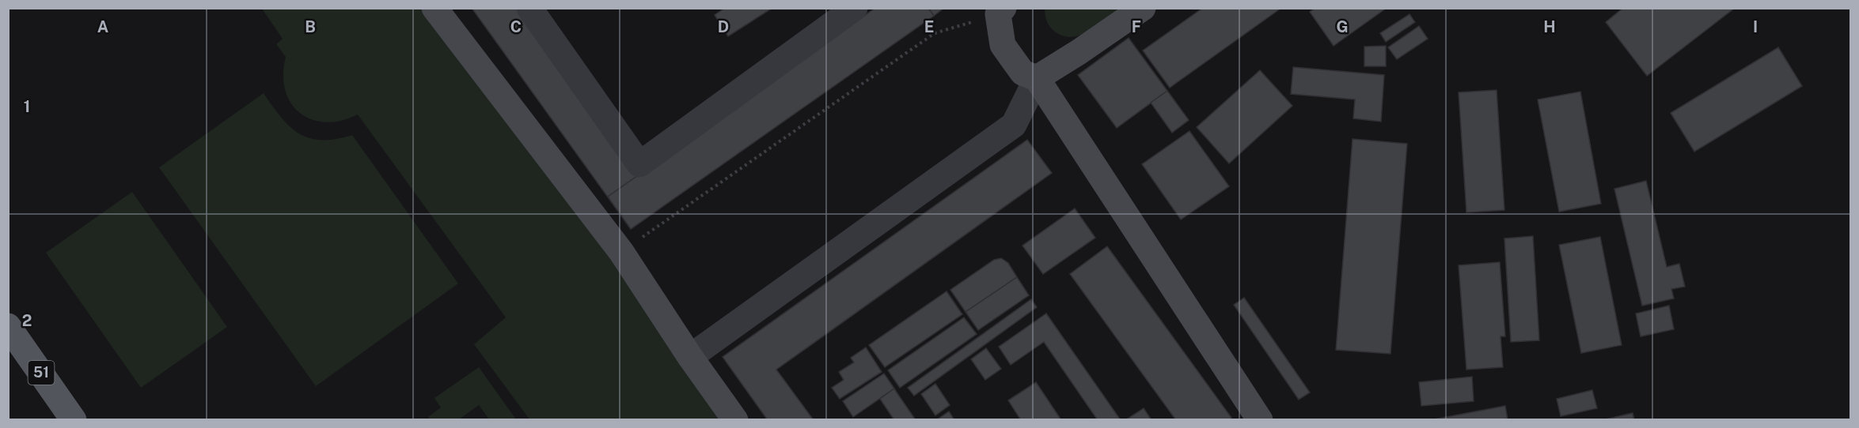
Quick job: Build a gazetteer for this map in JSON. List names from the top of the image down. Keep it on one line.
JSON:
{"streets":{"main road":["51"]},"grid":{"columns":["A","B","C","D","E","F","G","H","I"],"rows":["1","2"]}}
